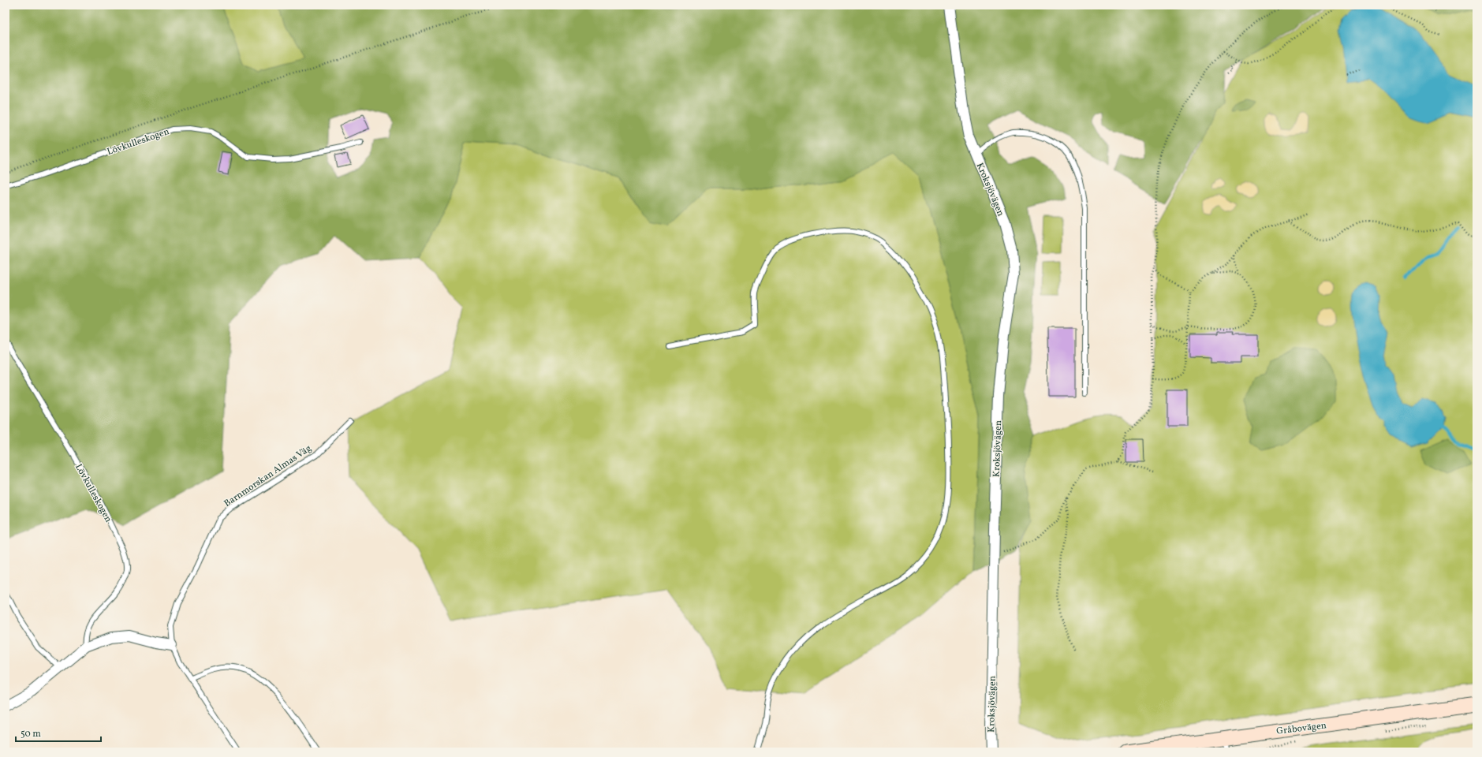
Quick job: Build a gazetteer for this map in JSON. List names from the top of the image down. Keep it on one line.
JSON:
{"streets":{"main road":["Gråbovägen"],"street":["Kroksjövägen"],"lane":["Lövkulleskogen","Barnmorskan Almas Väg"]},"scale_bar":"50 m"}
